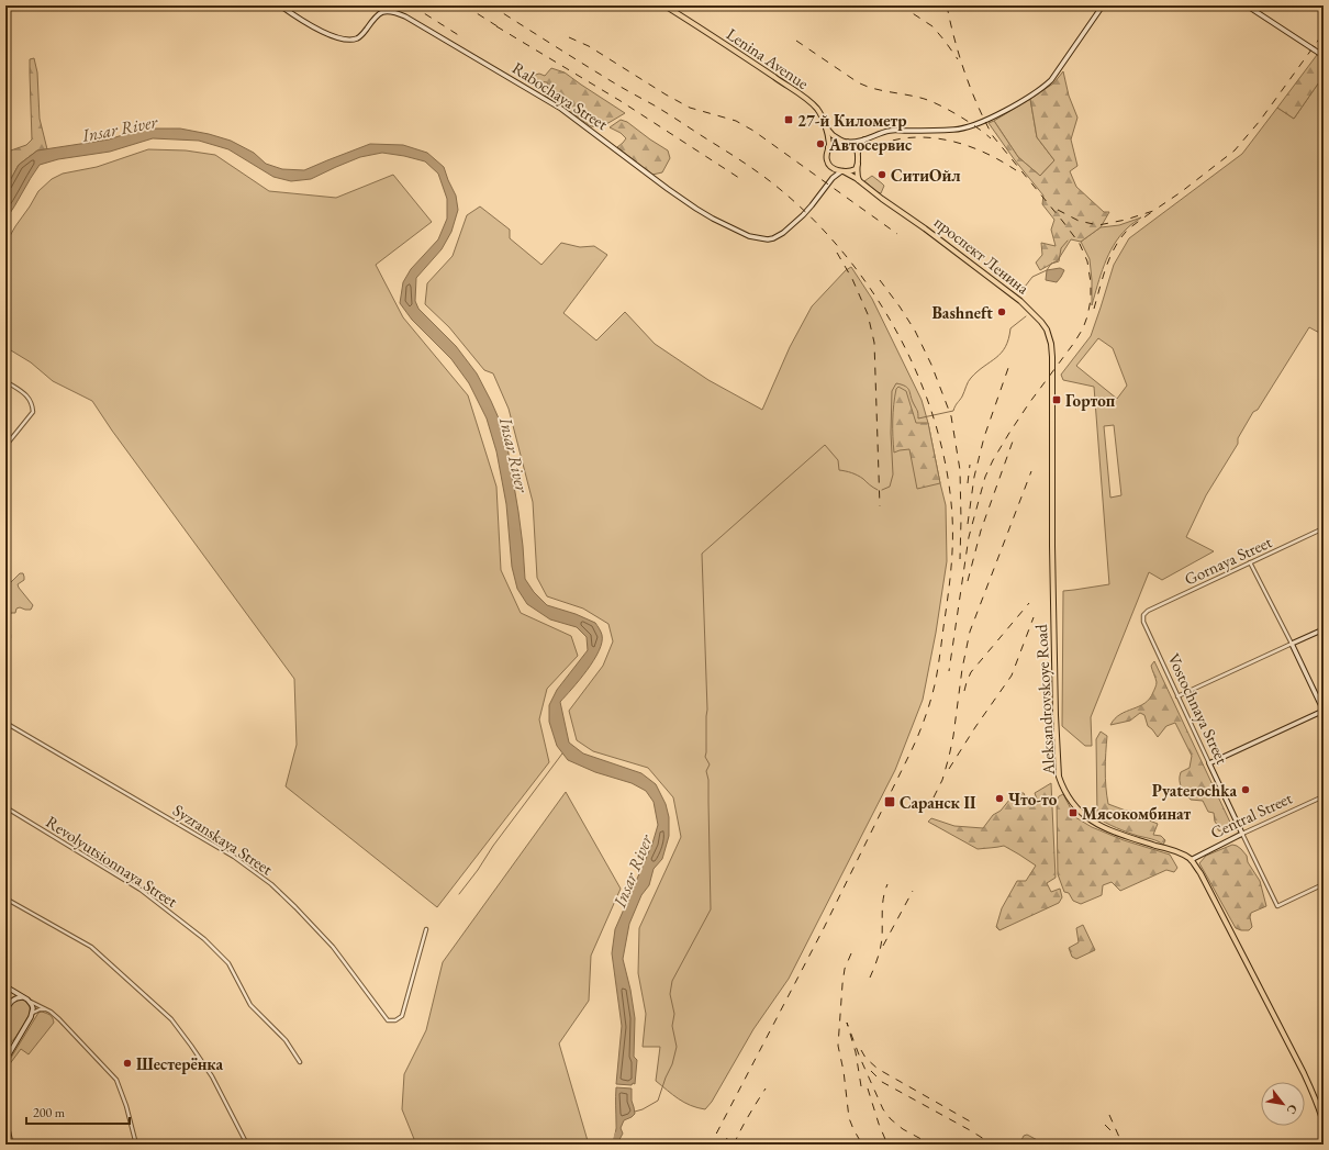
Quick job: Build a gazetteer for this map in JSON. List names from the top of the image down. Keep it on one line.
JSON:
{"streets":{"main road":["Lenina Avenue","проспект Ленина","Aleksandrovskoye Road"],"street":["Rabochaya Street","Gornaya Street","Vostochnaya Street","Central Street","Syzranskaya Street","Revolyutsionnaya Street"]},"crossings":[["Rabochaya Street","проспект Ленина"],["проспект Ленина","Aleksandrovskoye Road"],["Gornaya Street","Vostochnaya Street"],["Aleksandrovskoye Road","Central Street"],["Vostochnaya Street","Central Street"]],"water":["Insar River"],"places":{"transit":["27-й Километр","Гортоп","Саранск II","Мясокомбинат"],"other":["Автосервис","СитиОйл","Bashneft","Pyaterochka","Что-то","Шестерёнка"]},"scale_bar":"200 m","north":"bottom right"}
